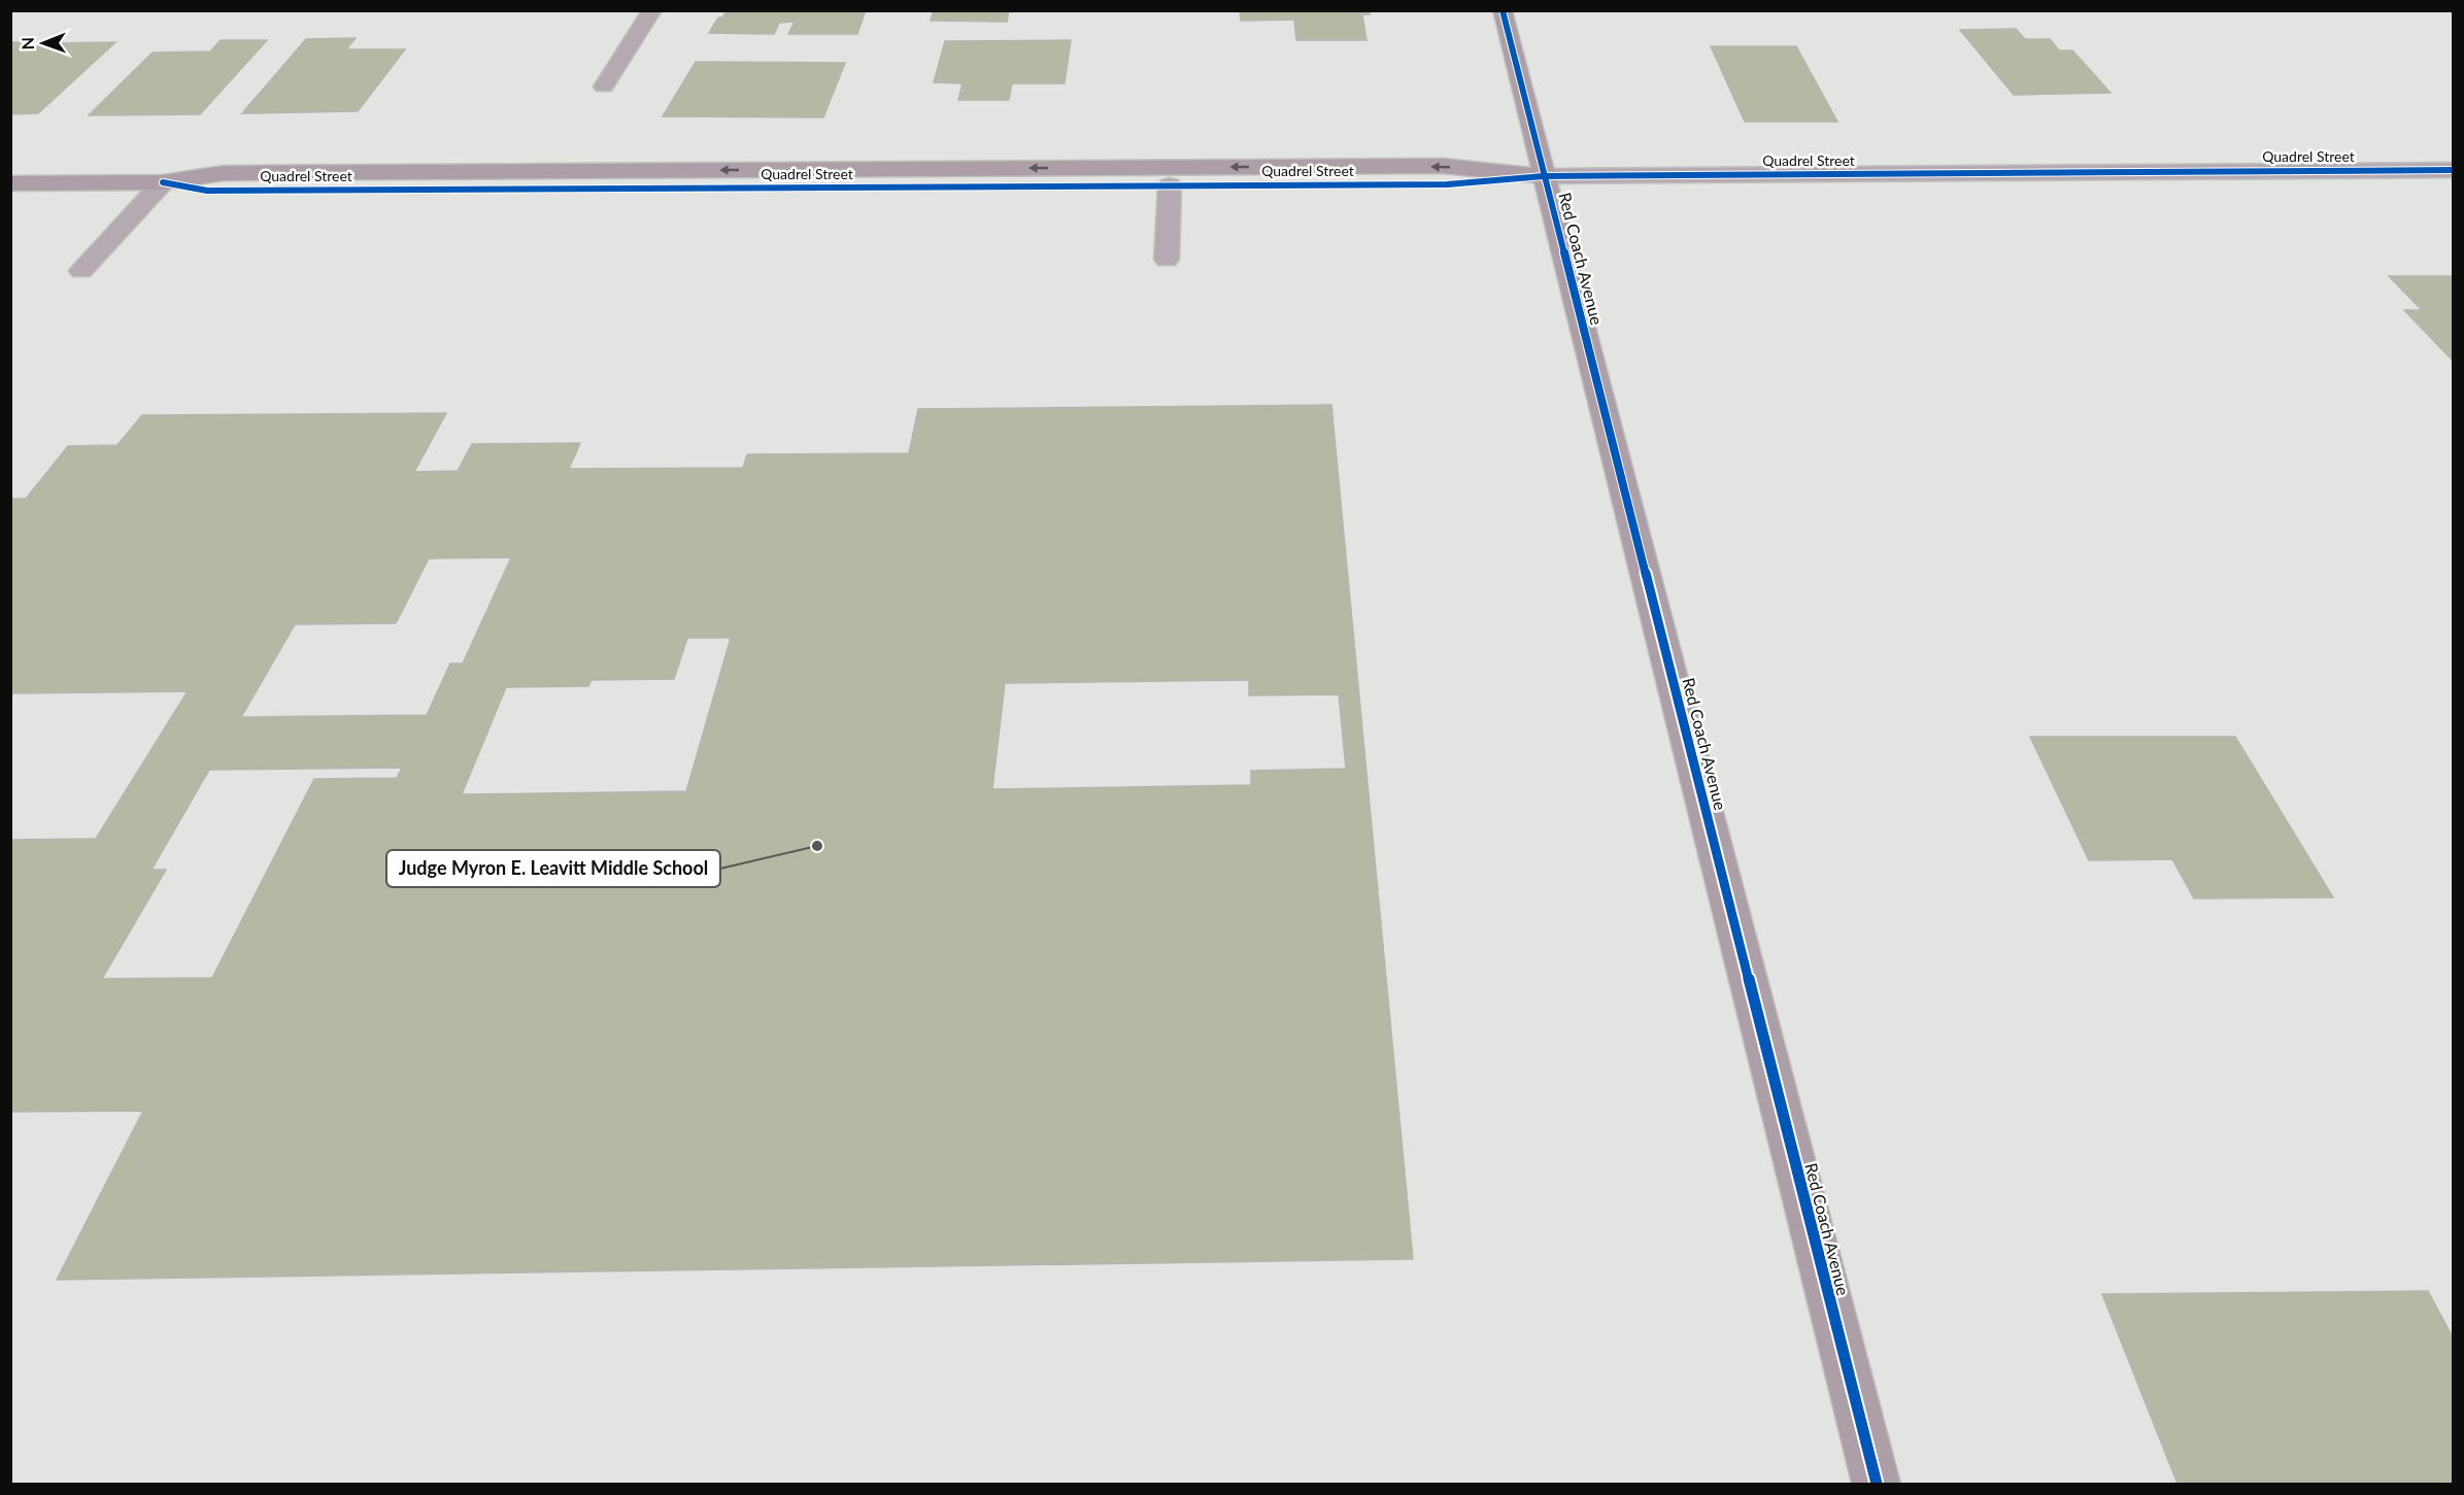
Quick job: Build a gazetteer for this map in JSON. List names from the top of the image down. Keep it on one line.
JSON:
{"streets":{"street":["Quadrel Street","Red Coach Avenue"]},"crossings":[["Quadrel Street","Red Coach Avenue"]],"places":["Judge Myron E. Leavitt Middle School"],"north":"left"}
